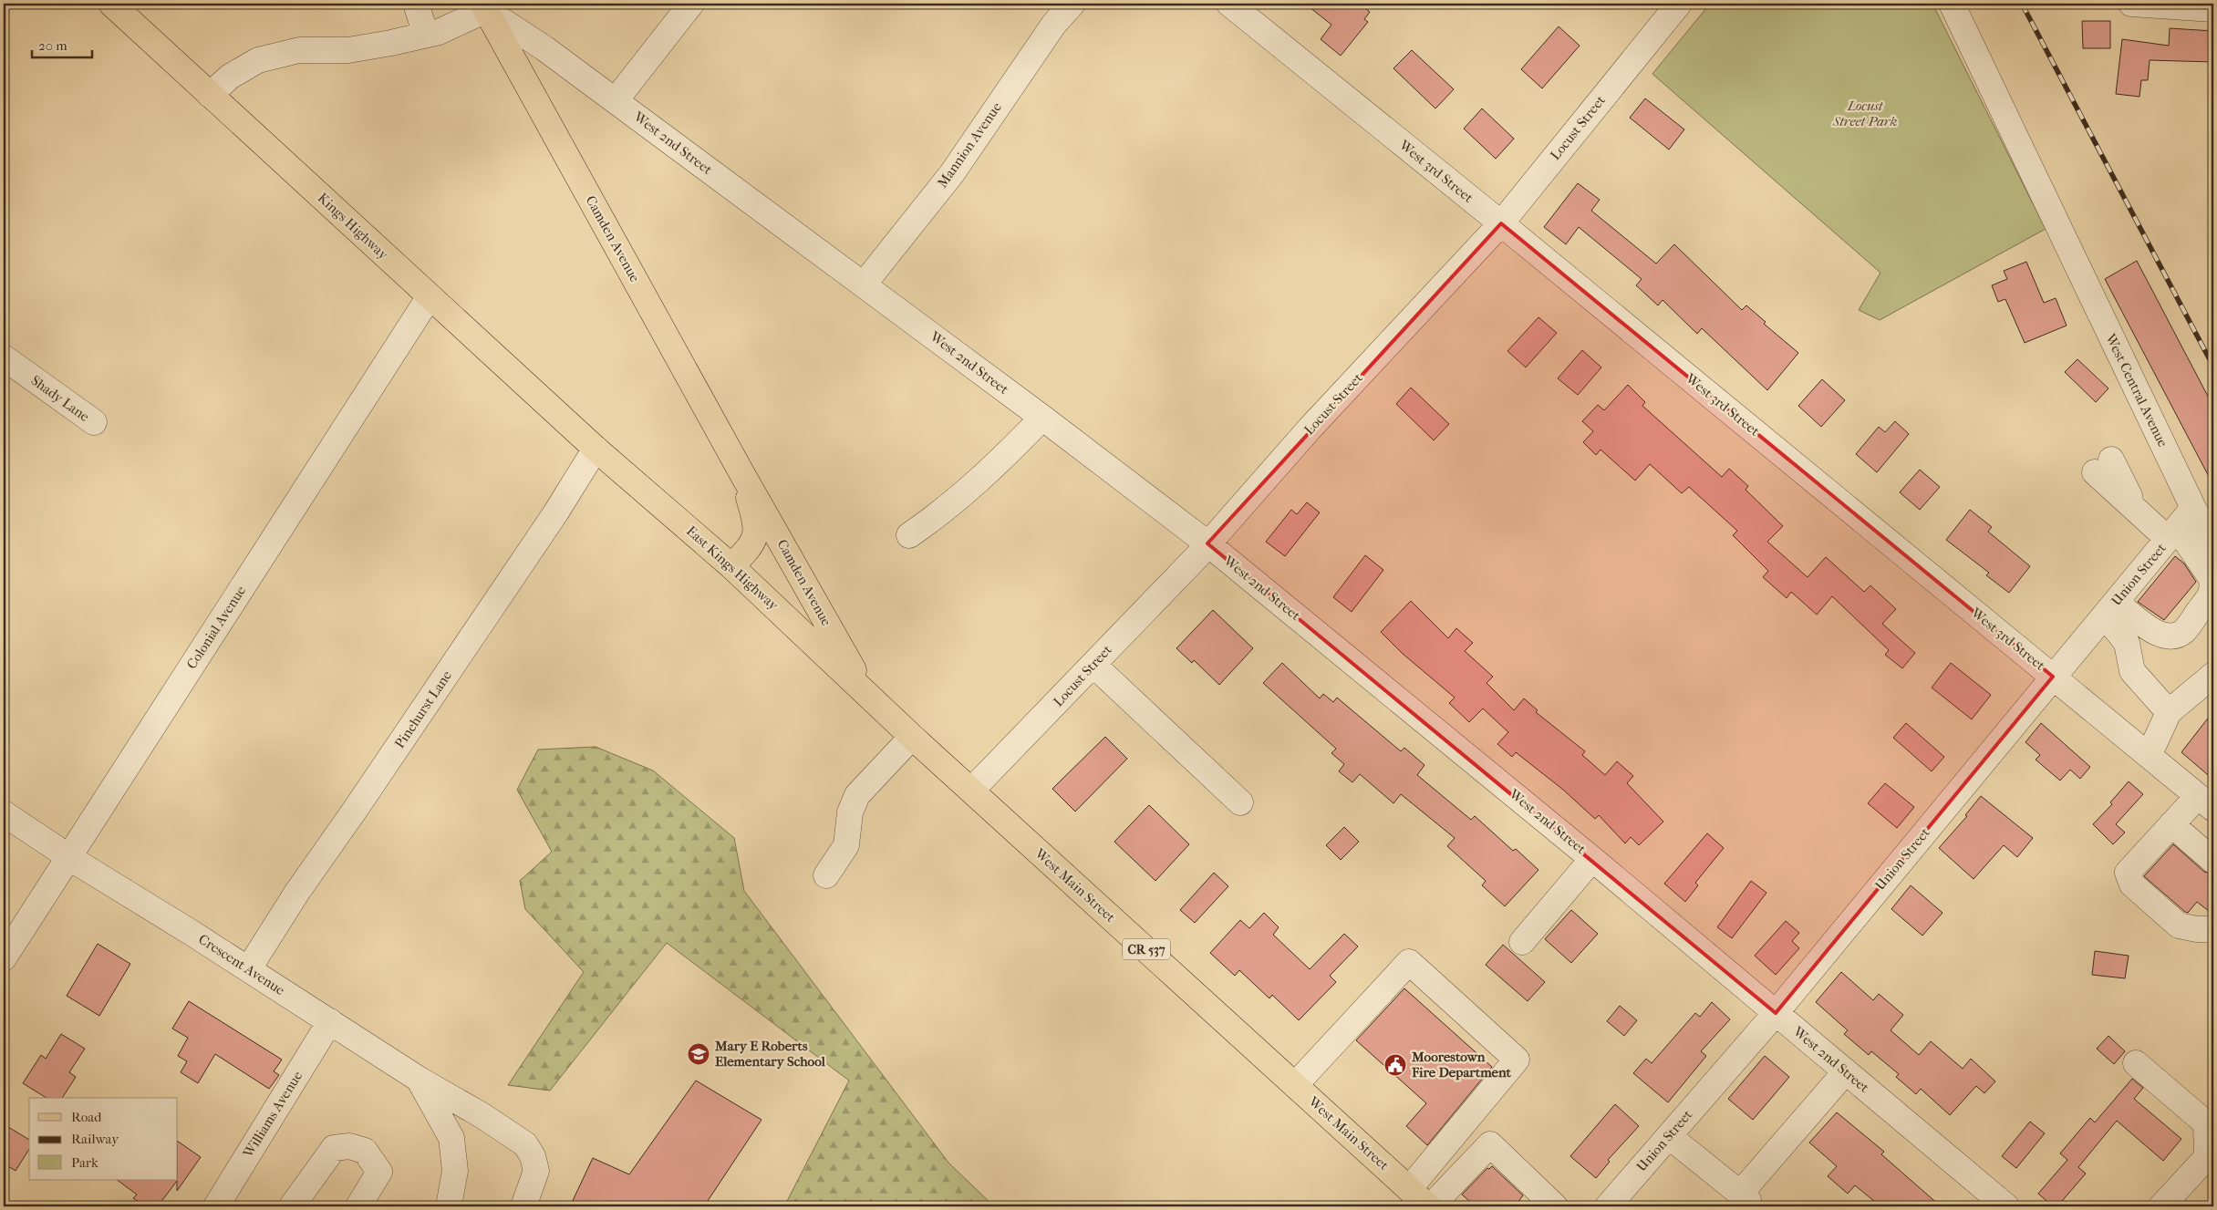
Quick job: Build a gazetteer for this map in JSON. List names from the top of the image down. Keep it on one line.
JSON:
{"streets":{"main road":["Kings Highway","Camden Avenue","East Kings Highway","West Main Street","CR 537"],"street":["Locust Street","West 2nd Street","Mannion Avenue","West 3rd Street","West Central Avenue","Shady Lane","Union Street","Colonial Avenue","Pinehurst Lane","Crescent Avenue","Williams Avenue"]},"crossings":[["Locust Street","West 2nd Street"],["Locust Street","West 3rd Street"],["Locust Street","West Main Street"],["West 2nd Street","Mannion Avenue"],["West 2nd Street","Camden Avenue"],["West 2nd Street","Union Street"],["West 3rd Street","Union Street"],["Kings Highway","East Kings Highway"],["Kings Highway","Colonial Avenue"],["Kings Highway","Pinehurst Lane"],["Camden Avenue","East Kings Highway"],["Camden Avenue","West Main Street"],["West Central Avenue","Union Street"],["East Kings Highway","Pinehurst Lane"],["East Kings Highway","West Main Street"],["Colonial Avenue","Crescent Avenue"],["Pinehurst Lane","Crescent Avenue"],["Crescent Avenue","Williams Avenue"]],"parks":["Locust Street Park"],"places":{"school or university":["Mary E Roberts Elementary School"],"public building":["Moorestown Fire Department"]},"legend":["Road","Railway","Park"],"scale_bar":"20 m"}
